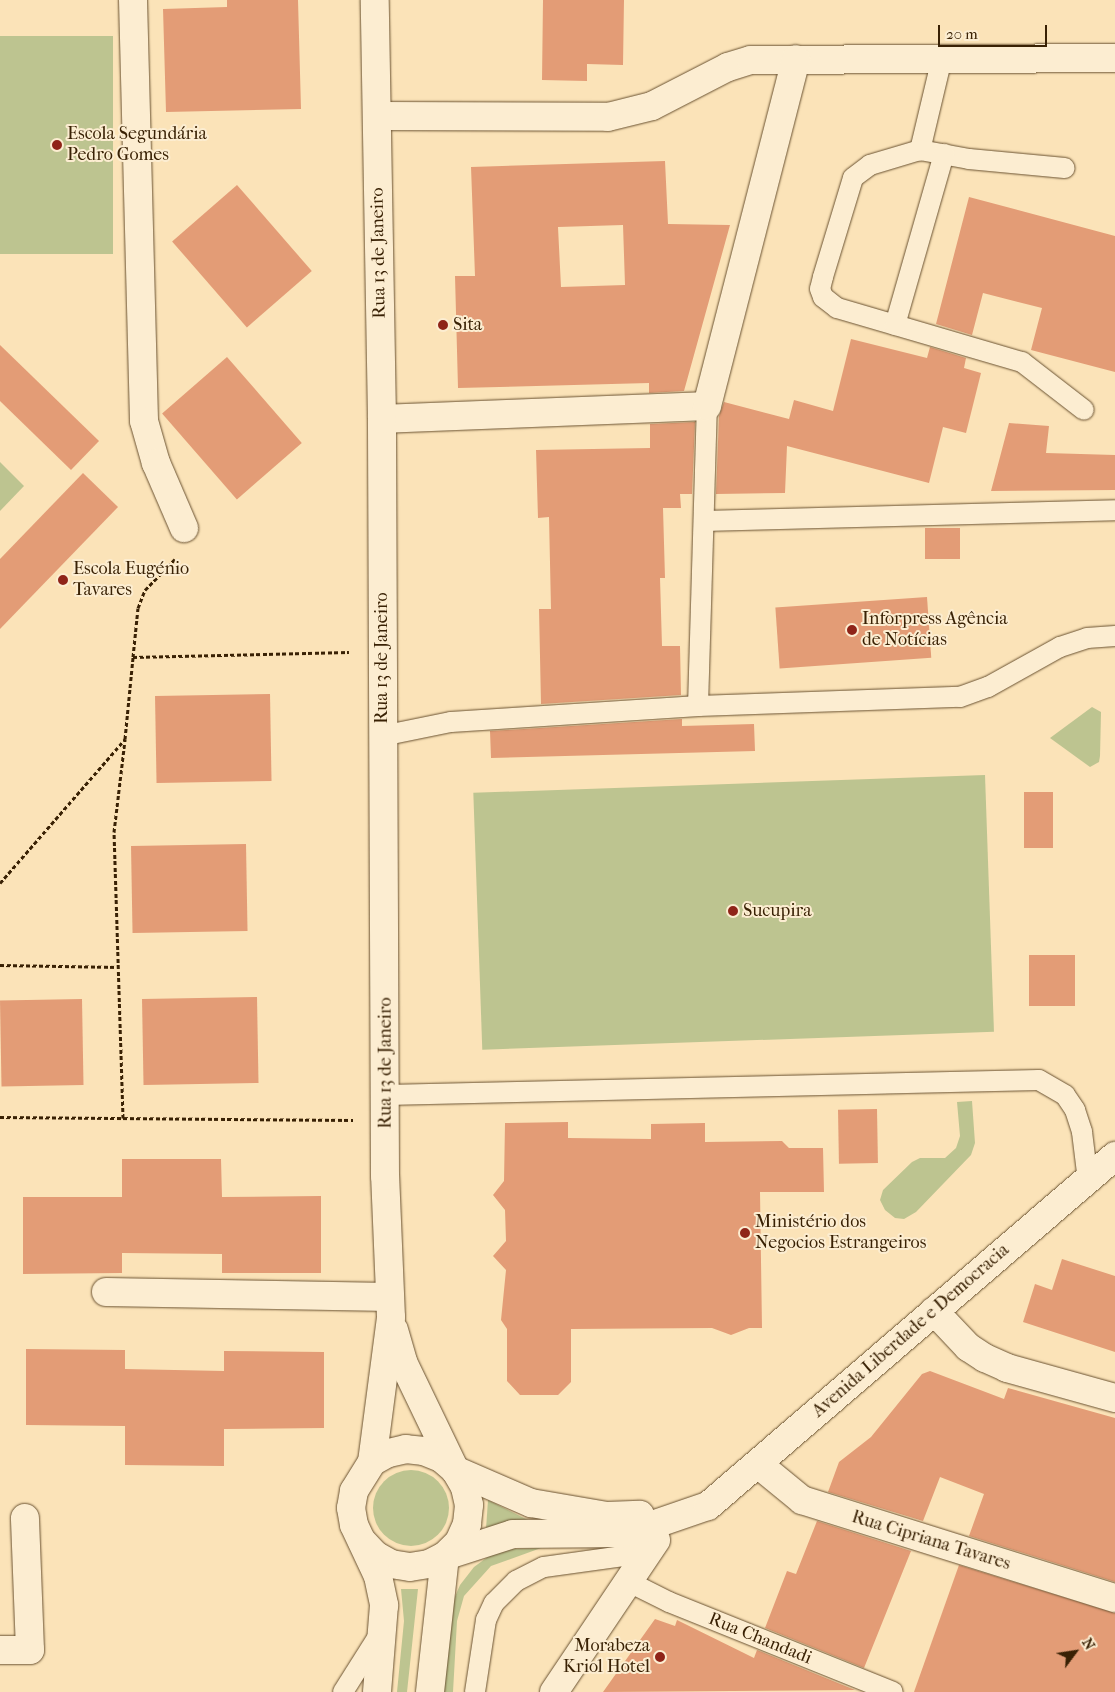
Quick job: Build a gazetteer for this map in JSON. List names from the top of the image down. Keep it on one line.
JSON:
{"streets":{"street":["Rua 13 de Janeiro","Avenida Liberdade e Democracia","Rua Cipriana Tavares"],"lane":["Rua Chandadi"]},"crossings":[["Rua 13 de Janeiro","Avenida Liberdade e Democracia"],["Avenida Liberdade e Democracia","Rua Cipriana Tavares"]],"places":["Escola Segundária Pedro Gomes","Sita","Escola Eugénio Tavares","Inforpress Agência de Notícias","Sucupira","Ministério dos Negocios Estrangeiros","Morabeza Kriol Hotel"],"scale_bar":"20 m","north":"top right"}
